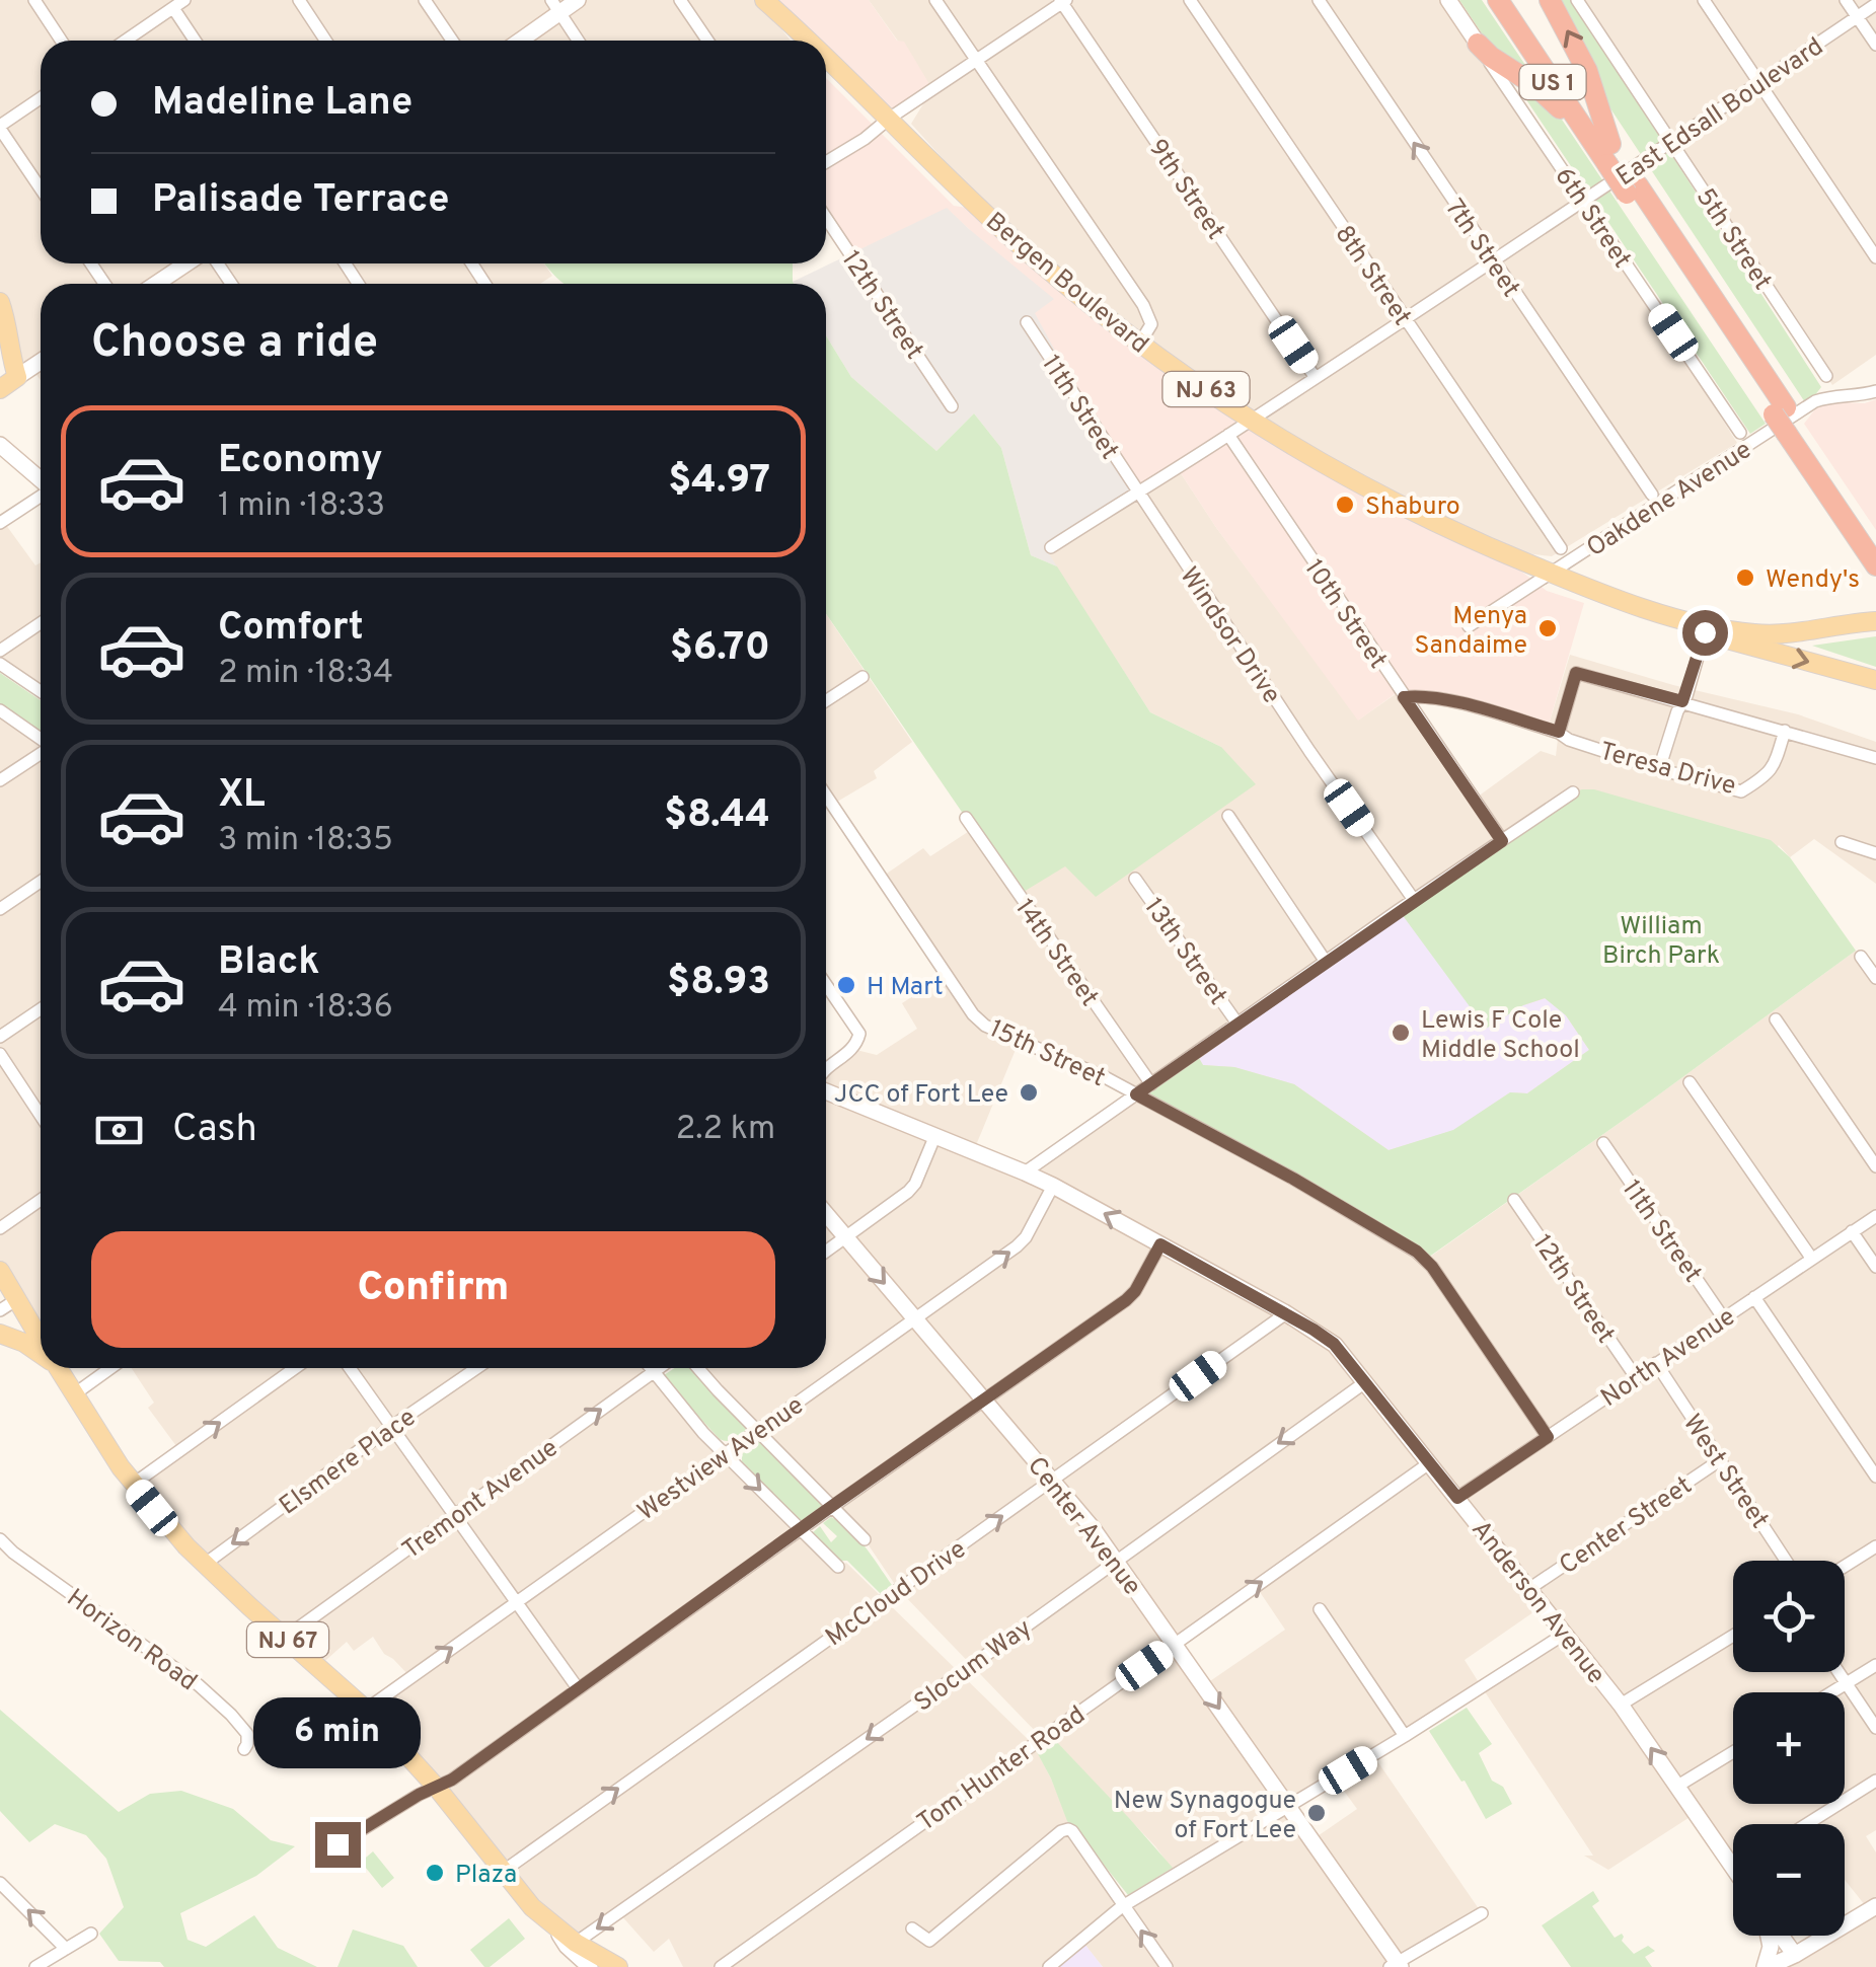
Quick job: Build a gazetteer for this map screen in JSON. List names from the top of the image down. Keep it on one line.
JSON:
{"streets":{"highway":["US 1"],"main road":["6th Street","Bergen Boulevard","NJ 63","Center Avenue","Anderson Avenue","NJ 67"],"street":["East Edsall Boulevard","9th Street","5th Street","7th Street","8th Street","12th Street","11th Street","Oakdene Avenue","10th Street","Windsor Drive","Teresa Drive","13th Street","14th Street","15th Street","North Avenue","Westview Avenue","Elsmere Place","West Street","Tremont Avenue","Center Street","McCloud Drive","Horizon Road","Slocum Way","Tom Hunter Road"]},"crossings":[["East Edsall Boulevard","9th Street"],["East Edsall Boulevard","6th Street"],["East Edsall Boulevard","5th Street"],["East Edsall Boulevard","7th Street"],["East Edsall Boulevard","8th Street"],["East Edsall Boulevard","Bergen Boulevard"],["East Edsall Boulevard","11th Street"],["East Edsall Boulevard","10th Street"],["East Edsall Boulevard","Windsor Drive"],["Bergen Boulevard","Oakdene Avenue"],["12th Street","North Avenue"],["11th Street","Windsor Drive"],["11th Street","North Avenue"],["10th Street","Teresa Drive"],["15th Street","North Avenue"],["North Avenue","West Street"],["North Avenue","Anderson Avenue"],["Westview Avenue","Center Avenue"],["Westview Avenue","Anderson Avenue"],["Westview Avenue","NJ 67"],["Elsmere Place","NJ 67"],["West Street","Center Street"],["Tremont Avenue","NJ 67"],["Center Street","Anderson Avenue"],["Center Avenue","McCloud Drive"],["Center Avenue","Slocum Way"],["Center Avenue","Tom Hunter Road"],["McCloud Drive","Anderson Avenue"],["McCloud Drive","NJ 67"],["Anderson Avenue","Slocum Way"],["Anderson Avenue","Tom Hunter Road"],["NJ 67","Slocum Way"]],"one_way":["7th Street","Westview Avenue","Elsmere Place","Tremont Avenue","McCloud Drive","Slocum Way","Tom Hunter Road"],"parks":["William Birch Park"],"places":["Shaburo","Wendy's","Menya Sandaime","H Mart","Lewis F Cole Middle School","JCC of Fort Lee","New Synagogue of Fort Lee","Plaza"],"page":{"banner":["Madeline Lane","Palisade Terrace"],"heading":"Choose a ride","list":[{"name":"Economy","note":"1 min · 18:33","value":"$4.97"},{"name":"Comfort","note":"2 min · 18:34","value":"$6.70"},{"name":"XL","note":"3 min · 18:35","value":"$8.44"},{"name":"Black","note":"4 min · 18:36","value":"$8.93"}],"pay":["Cash","2.2 km"],"buttons":"Confirm","map_buttons":["+","−"],"bubble":"6 min"}}
